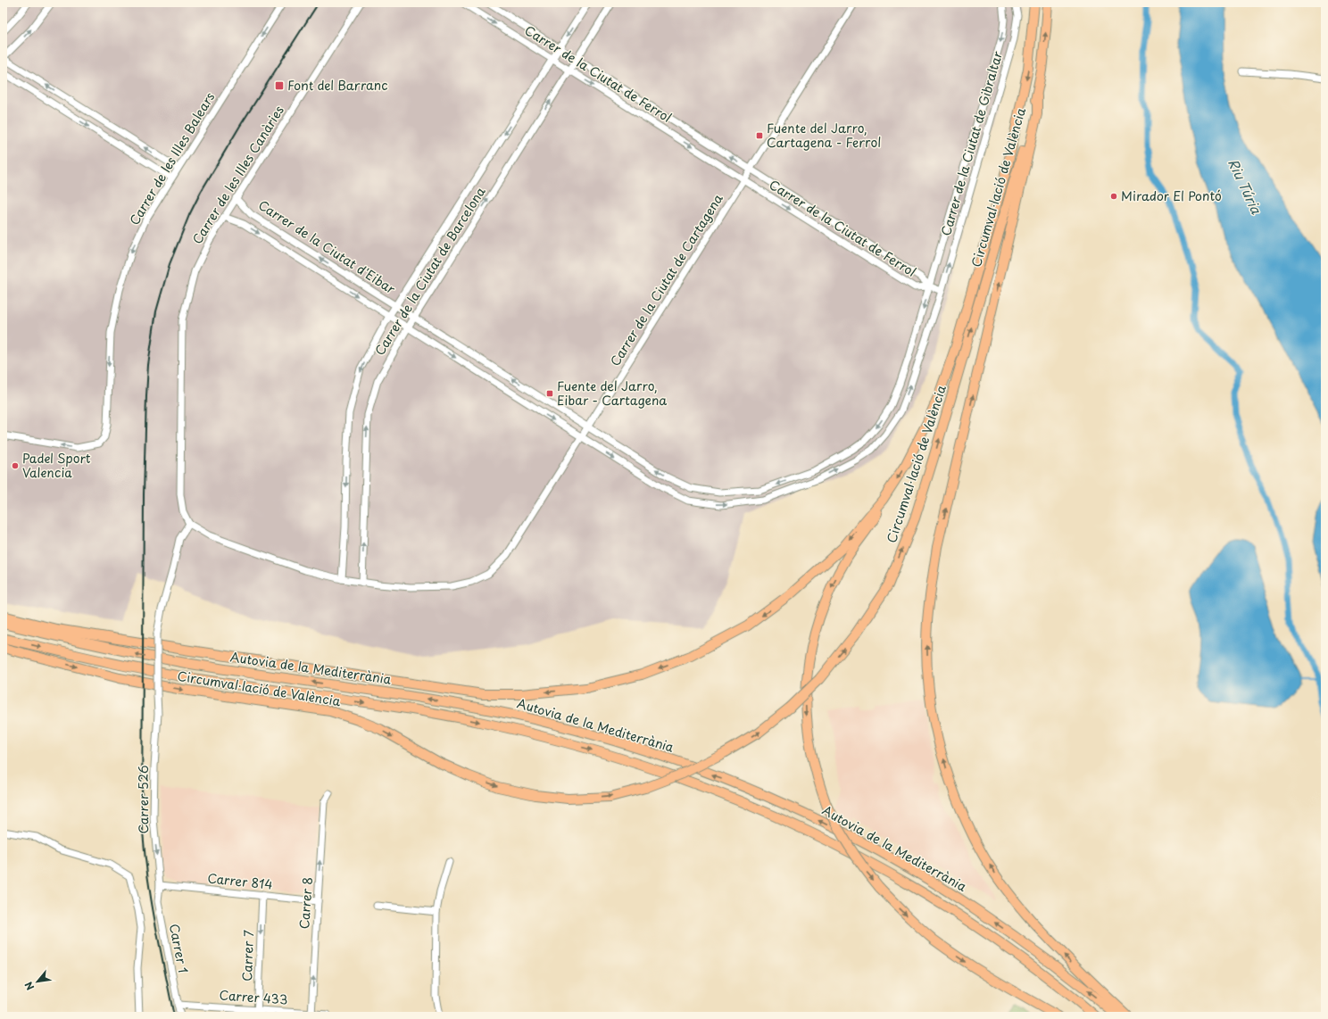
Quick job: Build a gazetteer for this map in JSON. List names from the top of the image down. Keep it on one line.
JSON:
{"streets":{"highway":["Circumval·lació de València","Autovia de la Mediterrània"],"street":["Carrer de la Ciutat de Ferrol","Carrer de la Ciutat de Gibraltar","Carrer de les Illes Balears","Carrer de les Illes Canàries","Carrer de la Ciutat d'Eibar","Carrer de la Ciutat de Barcelona","Carrer de la Ciutat de Cartagena","Carrer 526","Carrer 814","Carrer 8","Carrer 1","Carrer 7","Carrer 433"]},"crossings":[["Carrer de la Ciutat de Ferrol","Carrer de la Ciutat de Gibraltar"],["Carrer de la Ciutat de Ferrol","Carrer de la Ciutat de Barcelona"],["Carrer de la Ciutat de Ferrol","Carrer de la Ciutat de Cartagena"],["Carrer de la Ciutat de Gibraltar","Carrer de la Ciutat d'Eibar"],["Carrer de la Ciutat de Gibraltar","Carrer de la Ciutat de Cartagena"],["Carrer de les Illes Canàries","Carrer de la Ciutat d'Eibar"],["Carrer de les Illes Canàries","Carrer de la Ciutat de Cartagena"],["Carrer de les Illes Canàries","Carrer 526"],["Carrer de la Ciutat d'Eibar","Carrer de la Ciutat de Barcelona"],["Carrer de la Ciutat d'Eibar","Carrer de la Ciutat de Cartagena"],["Carrer de la Ciutat de Barcelona","Carrer de la Ciutat de Cartagena"],["Carrer de la Ciutat de Cartagena","Carrer 526"],["Carrer 526","Carrer 814"],["Carrer 526","Carrer 1"],["Carrer 814","Carrer 8"],["Carrer 814","Carrer 1"],["Carrer 814","Carrer 7"],["Carrer 8","Carrer 433"],["Carrer 1","Carrer 433"],["Carrer 7","Carrer 433"]],"one_way":["Carrer de les Illes Balears","Carrer 526","Carrer 8","Carrer 7"],"water":["Riu Túria"],"places":{"transit":["Font del Barranc","Fuente del Jarro, Cartagena - Ferrol","Fuente del Jarro, Eibar - Cartagena"],"other":["Mirador El Pontó","Padel Sport Valencia"]},"north":"bottom left"}
